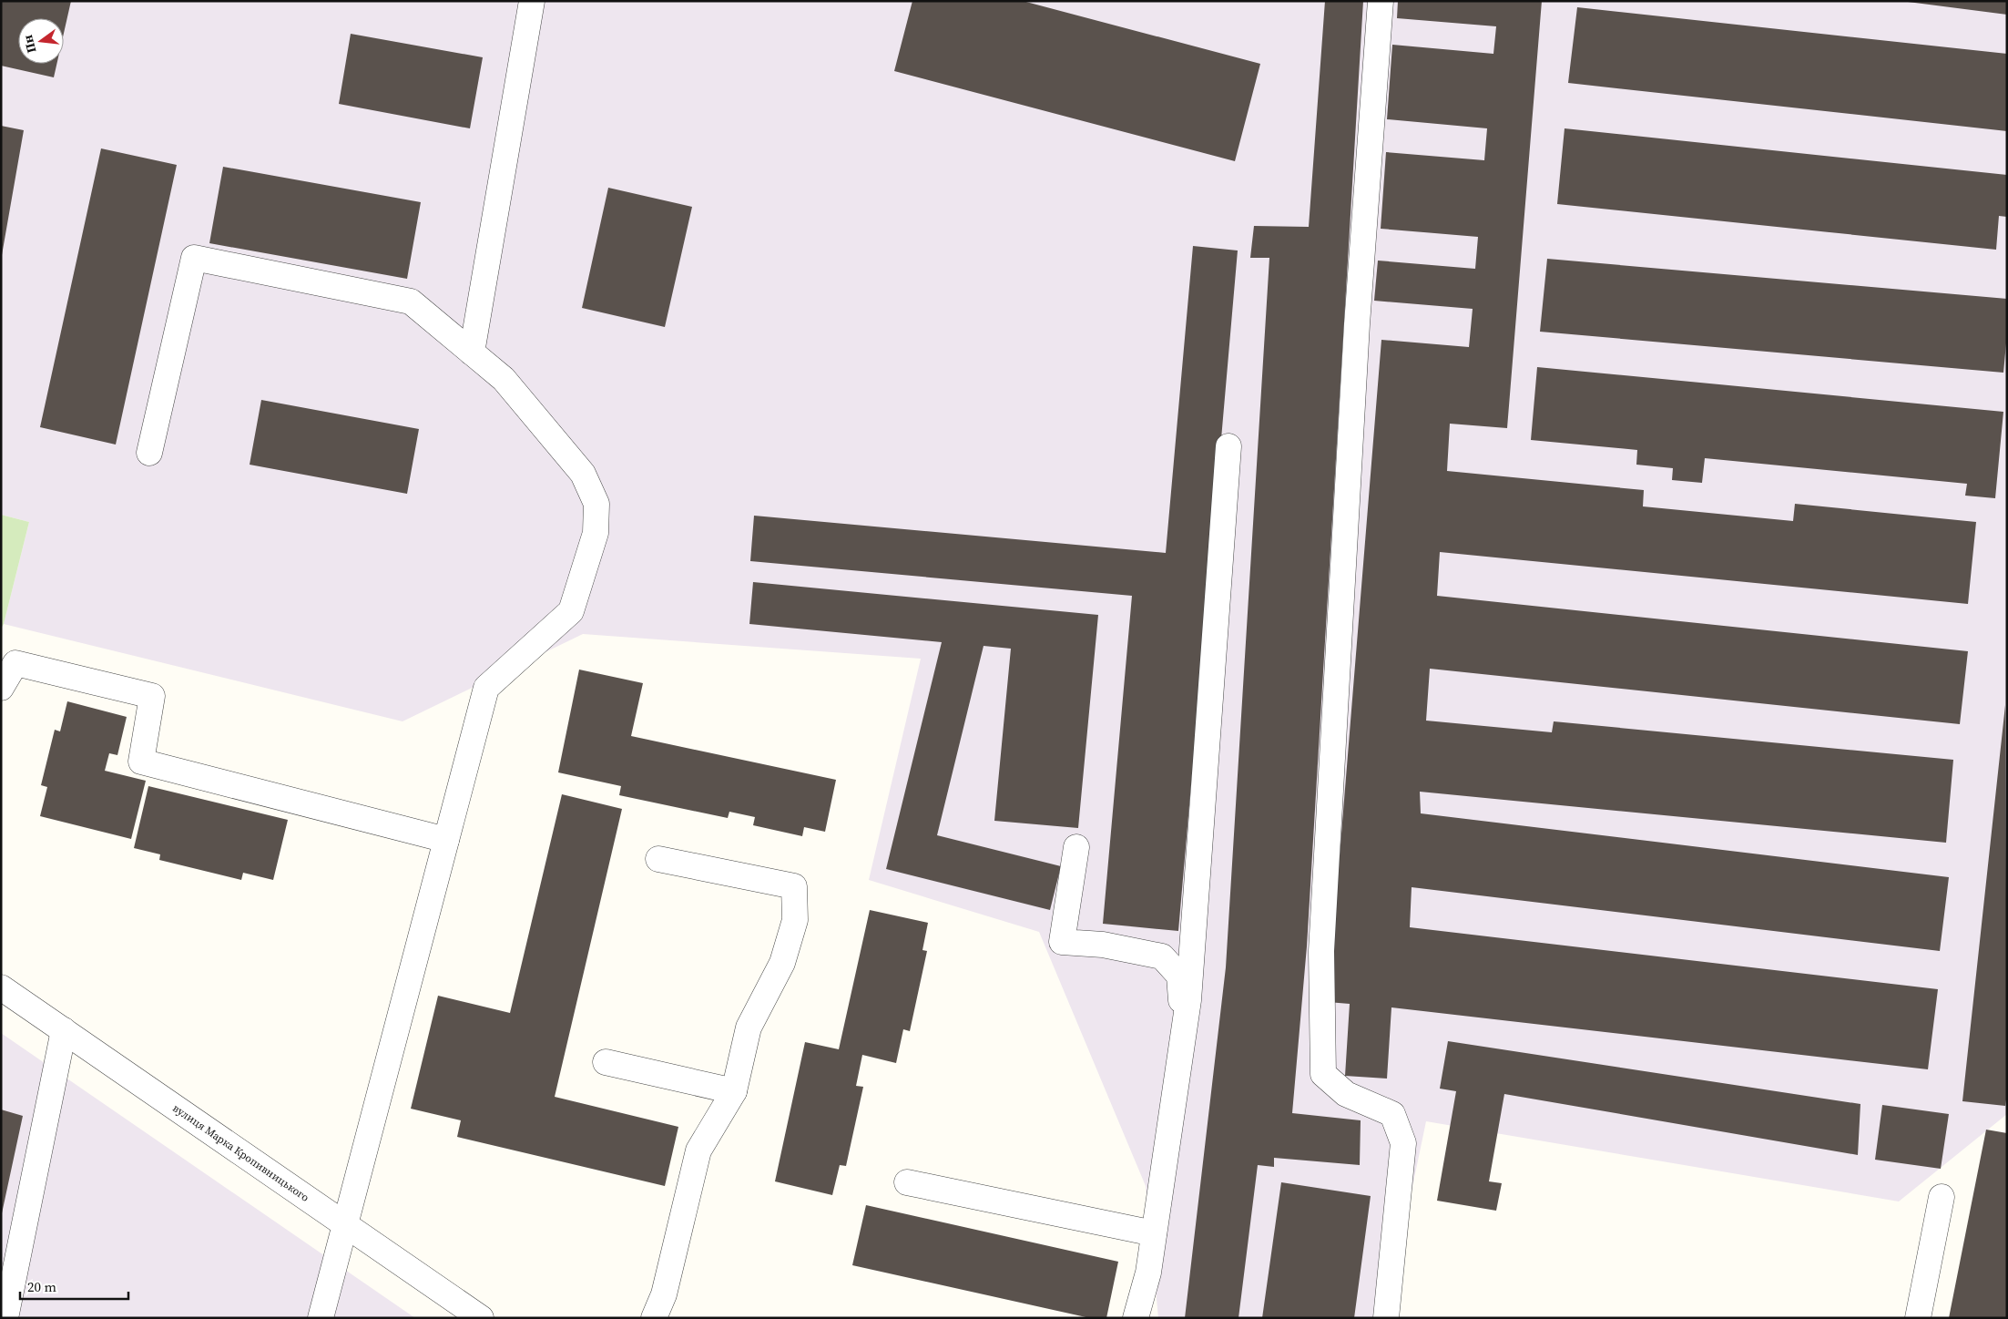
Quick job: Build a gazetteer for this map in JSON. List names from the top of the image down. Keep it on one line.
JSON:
{"streets":{"street":["вулиця Марка Кропивницького"]},"scale_bar":"20 m","north":"left"}
